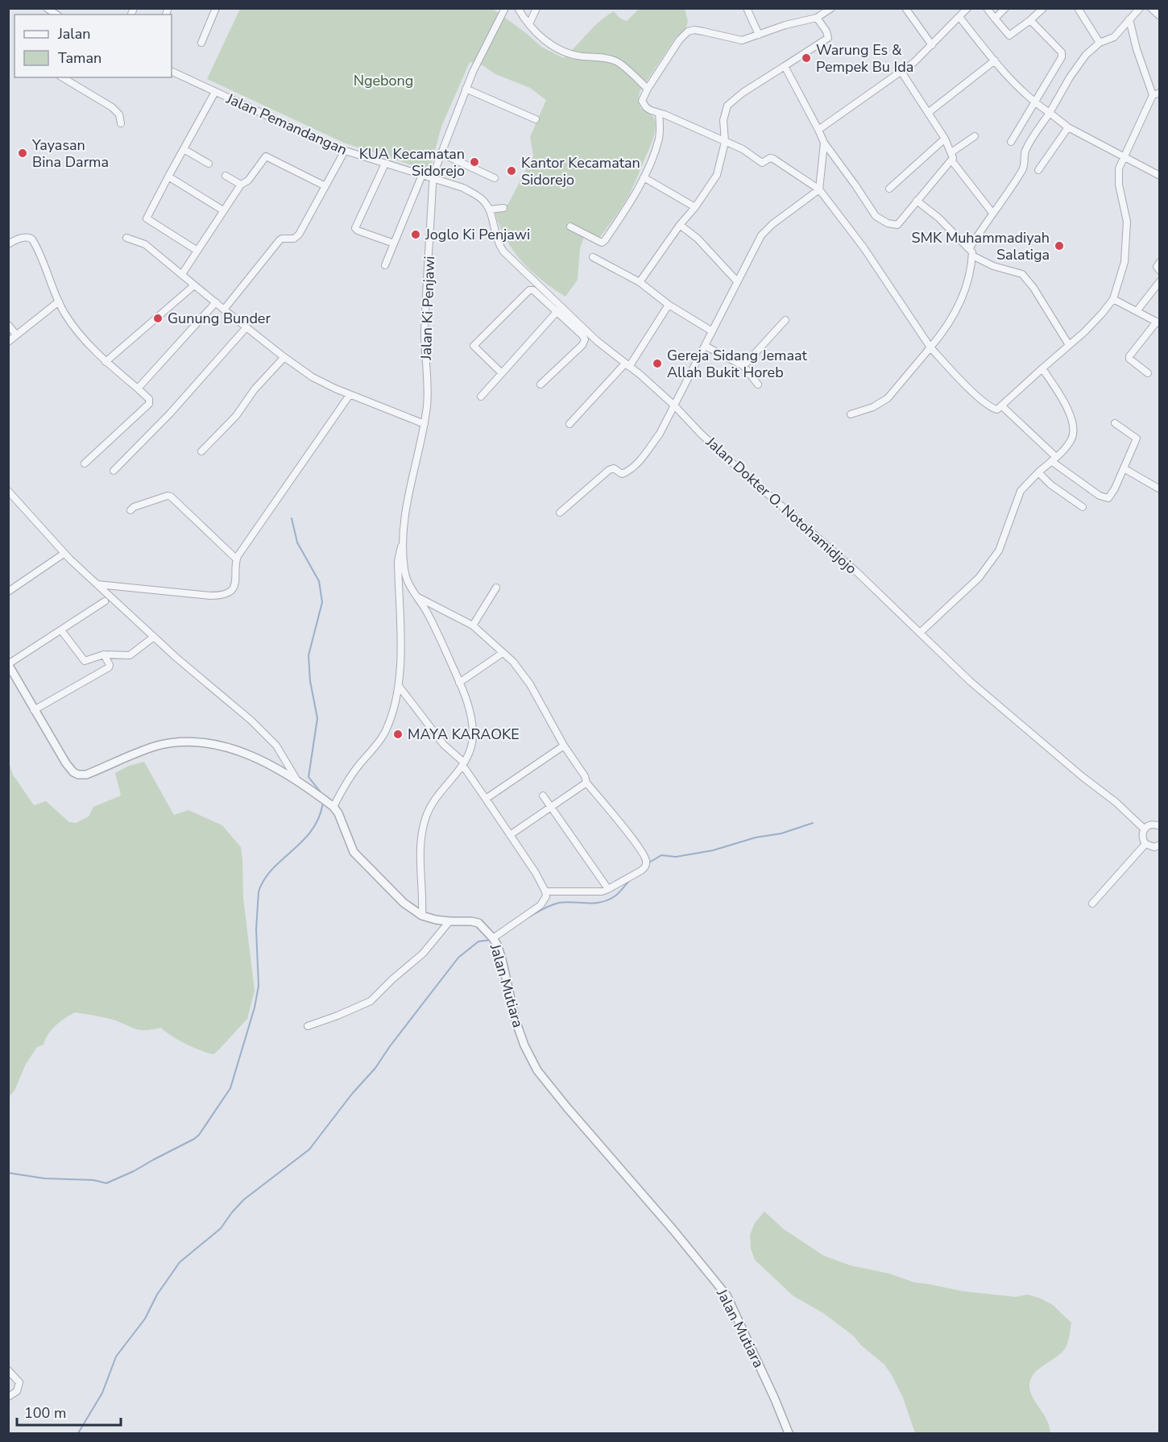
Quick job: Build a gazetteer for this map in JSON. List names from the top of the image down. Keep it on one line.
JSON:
{"streets":{"street":["Jalan Pemandangan","Jalan Ki Penjawi","Jalan Dokter O. Notohamidjojo","Jalan Mutiara"]},"crossings":[["Jalan Pemandangan","Jalan Ki Penjawi"]],"parks":["Ngebong"],"places":["Warung Es & Pempek Bu Ida","Yayasan Bina Darma","KUA Kecamatan Sidorejo","Kantor Kecamatan Sidorejo","Joglo Ki Penjawi","SMK Muhammadiyah Salatiga","Gunung Bunder","Gereja Sidang Jemaat Allah Bukit Horeb","MAYA KARAOKE"],"legend":["Jalan","Taman"],"scale_bar":"100 m"}
